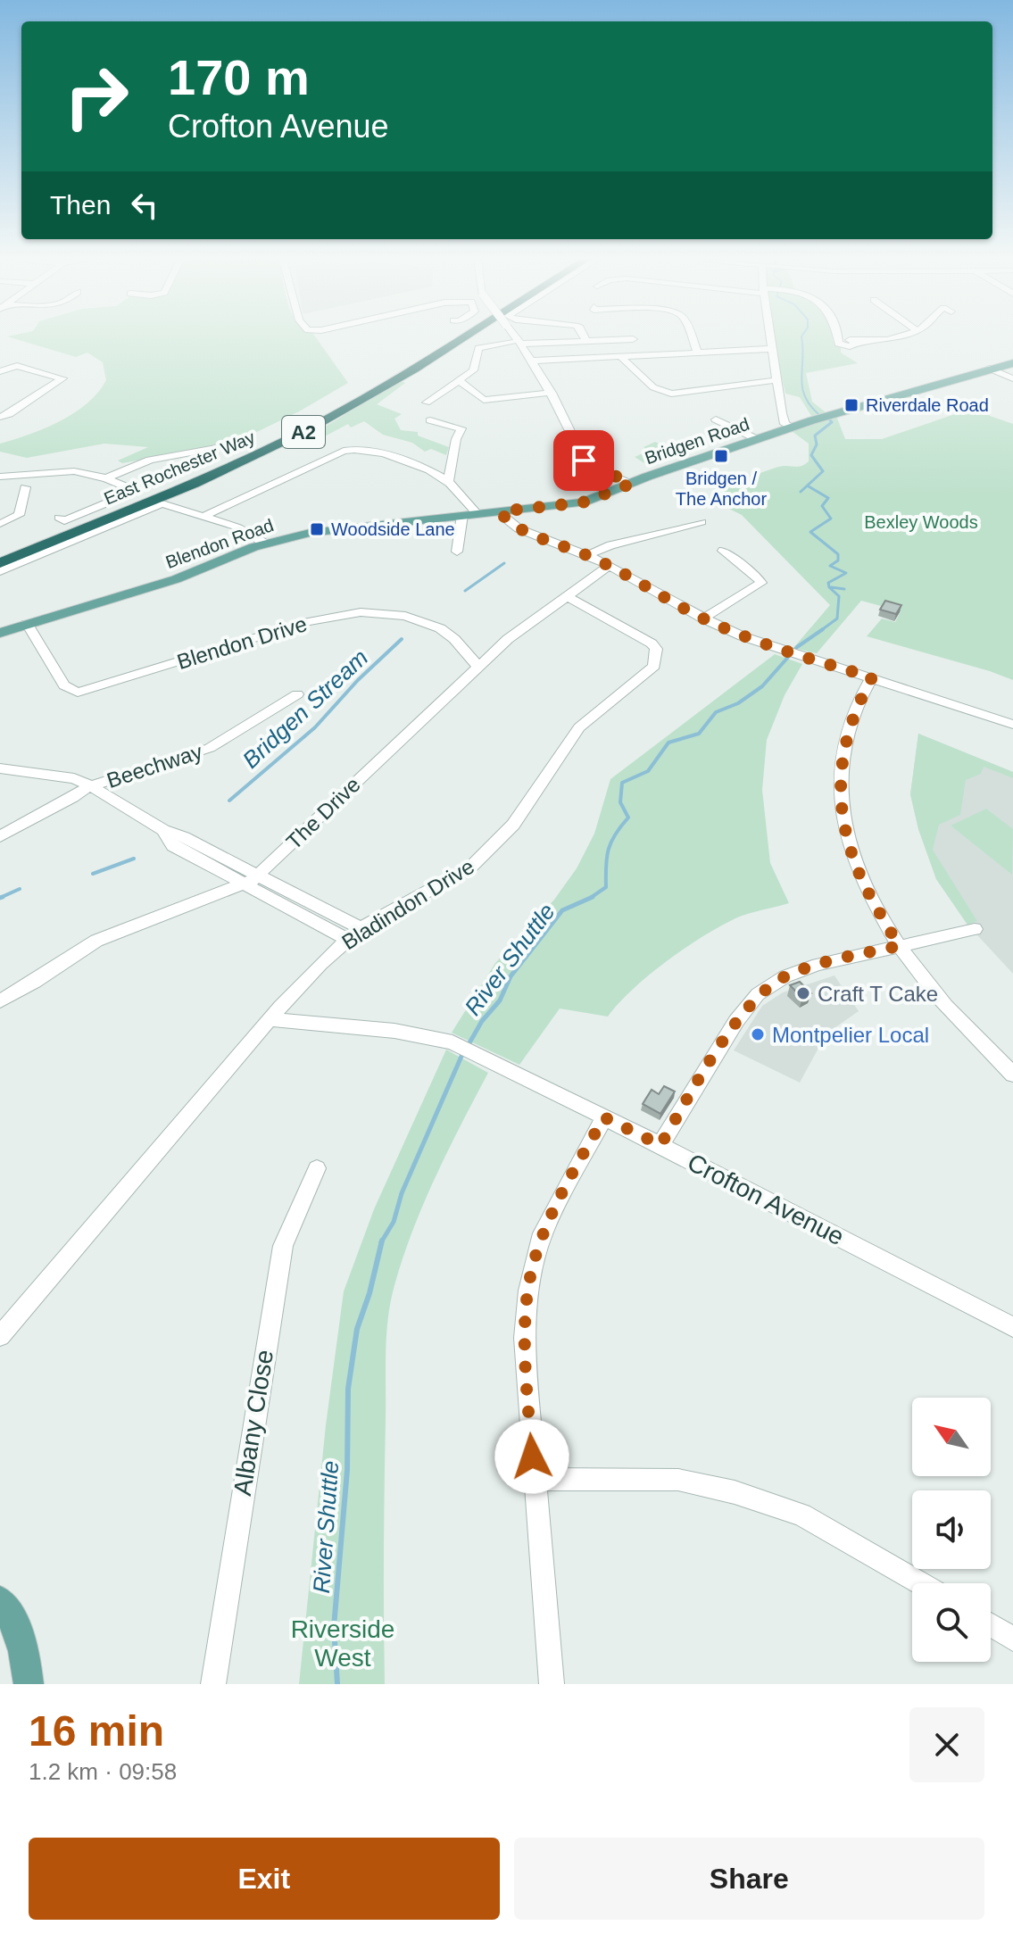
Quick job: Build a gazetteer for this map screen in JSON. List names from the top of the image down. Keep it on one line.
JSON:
{"streets":{"highway":["A2","East Rochester Way"],"main road":["Bridgen Road","Blendon Road"],"street":["Blendon Drive","Beechway","The Drive","Bladindon Drive","Crofton Avenue","Albany Close"]},"crossings":[["Bridgen Road","Blendon Road"],["Blendon Road","Blendon Drive"],["Blendon Drive","The Drive"],["The Drive","Bladindon Drive"],["Bladindon Drive","Crofton Avenue"]],"water":["Bridgen Stream","River Shuttle"],"parks":["Bexley Woods","Riverside West"],"places":{"transit":["Riverdale Road","Bridgen / The Anchor","Woodside Lane"],"other":["Craft T Cake","Montpelier Local"]},"north":"top left","page":{"turn":["170 m","Crofton Avenue"],"then":"Then","heading":["16 min","1.2 km · 09:58"],"buttons":["Exit","Share"]}}
